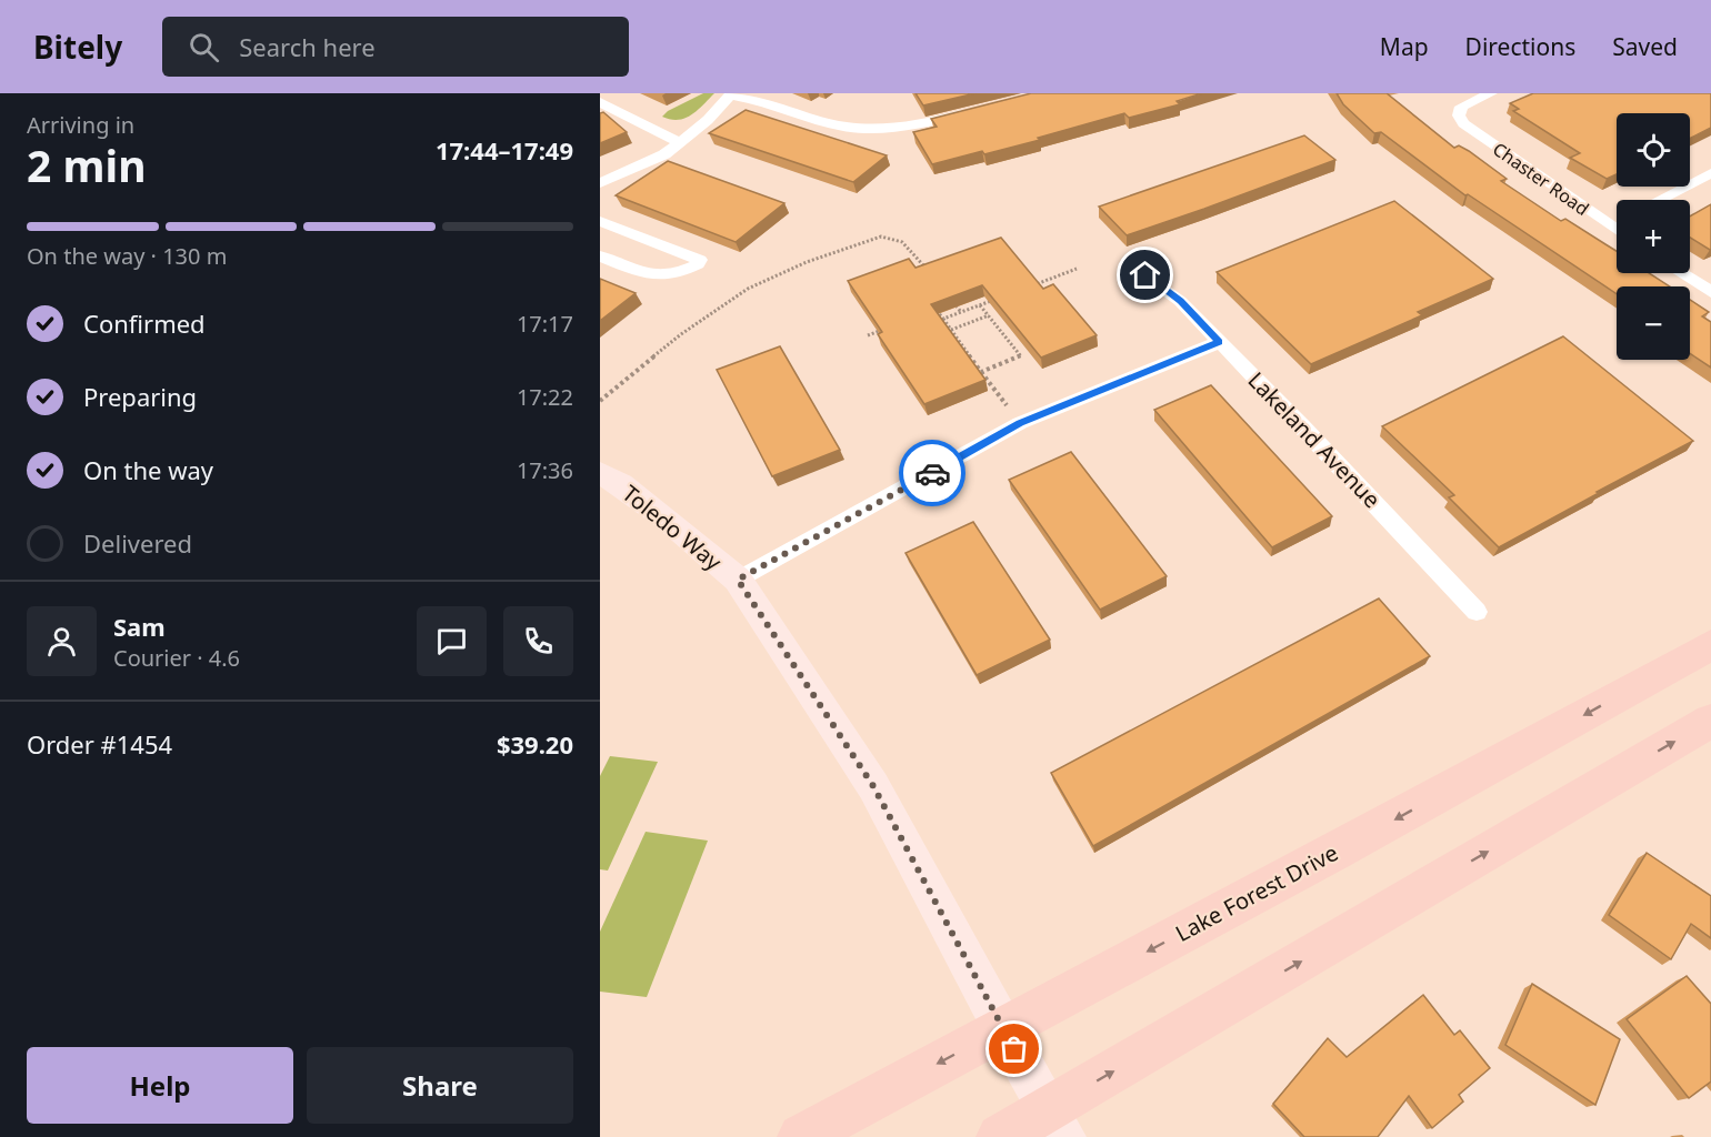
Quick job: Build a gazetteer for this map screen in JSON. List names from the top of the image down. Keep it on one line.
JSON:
{"streets":{"main road":["Toledo Way","Lake Forest Drive"],"street":["Chaster Road","Lakeland Avenue"]},"crossings":[["Toledo Way","Lake Forest Drive"]],"page":{"header":"Bitely","search":"Search here","nav":["Map","Directions","Saved"],"heading":["2 min","Arriving in","17:44–17:49"],"panel":["Sam","Courier · 4.6","Order #1454","$39.20"],"map_buttons":["+","−"],"bar":"On the way · 130 m","list":[["Confirmed","17:17"],["Preparing","17:22"],["On the way","17:36"],"Delivered"],"buttons":["Help","Share"]}}
